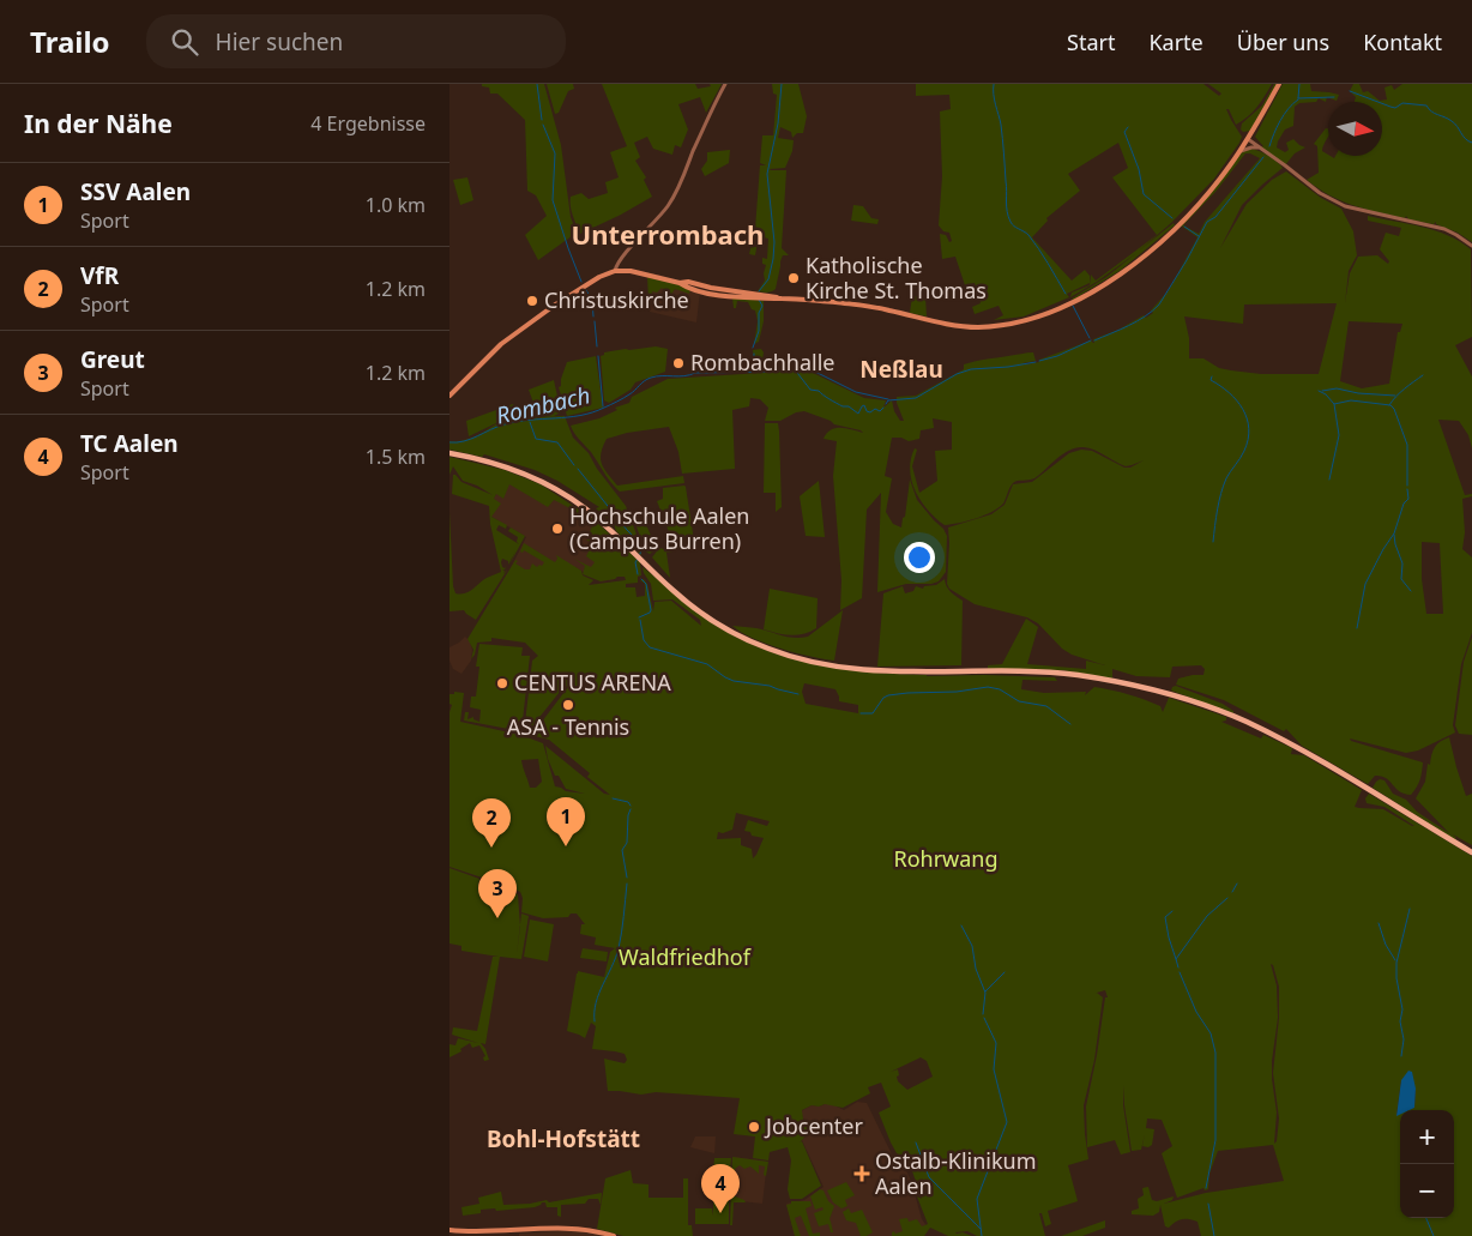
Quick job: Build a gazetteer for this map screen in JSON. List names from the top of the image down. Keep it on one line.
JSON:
{"districts":["Unterrombach","Neßlau","Bohl-Hofstätt"],"water":["Rombach"],"parks":["Rohrwang","Waldfriedhof"],"places":{"other":["Katholische Kirche St. Thomas","Christuskirche","Rombachhalle","Hochschule Aalen (Campus Burren)","CENTUS ARENA","ASA - Tennis","Jobcenter"],"health":["Ostalb-Klinikum Aalen"]},"north":"right","page":{"header":"Trailo","search":"Hier suchen","nav":["Start","Karte","Über uns","Kontakt"],"heading":["In der Nähe","4 Ergebnisse"],"list":[{"mark":"1","name":"SSV Aalen","note":"Sport","value":"1.0 km"},{"mark":"2","name":"VfR","note":"Sport","value":"1.2 km"},{"mark":"3","name":"Greut","note":"Sport","value":"1.2 km"},{"mark":"4","name":"TC Aalen","note":"Sport","value":"1.5 km"}],"pins":["1","2","3","4"],"map_buttons":["+","−"]}}
